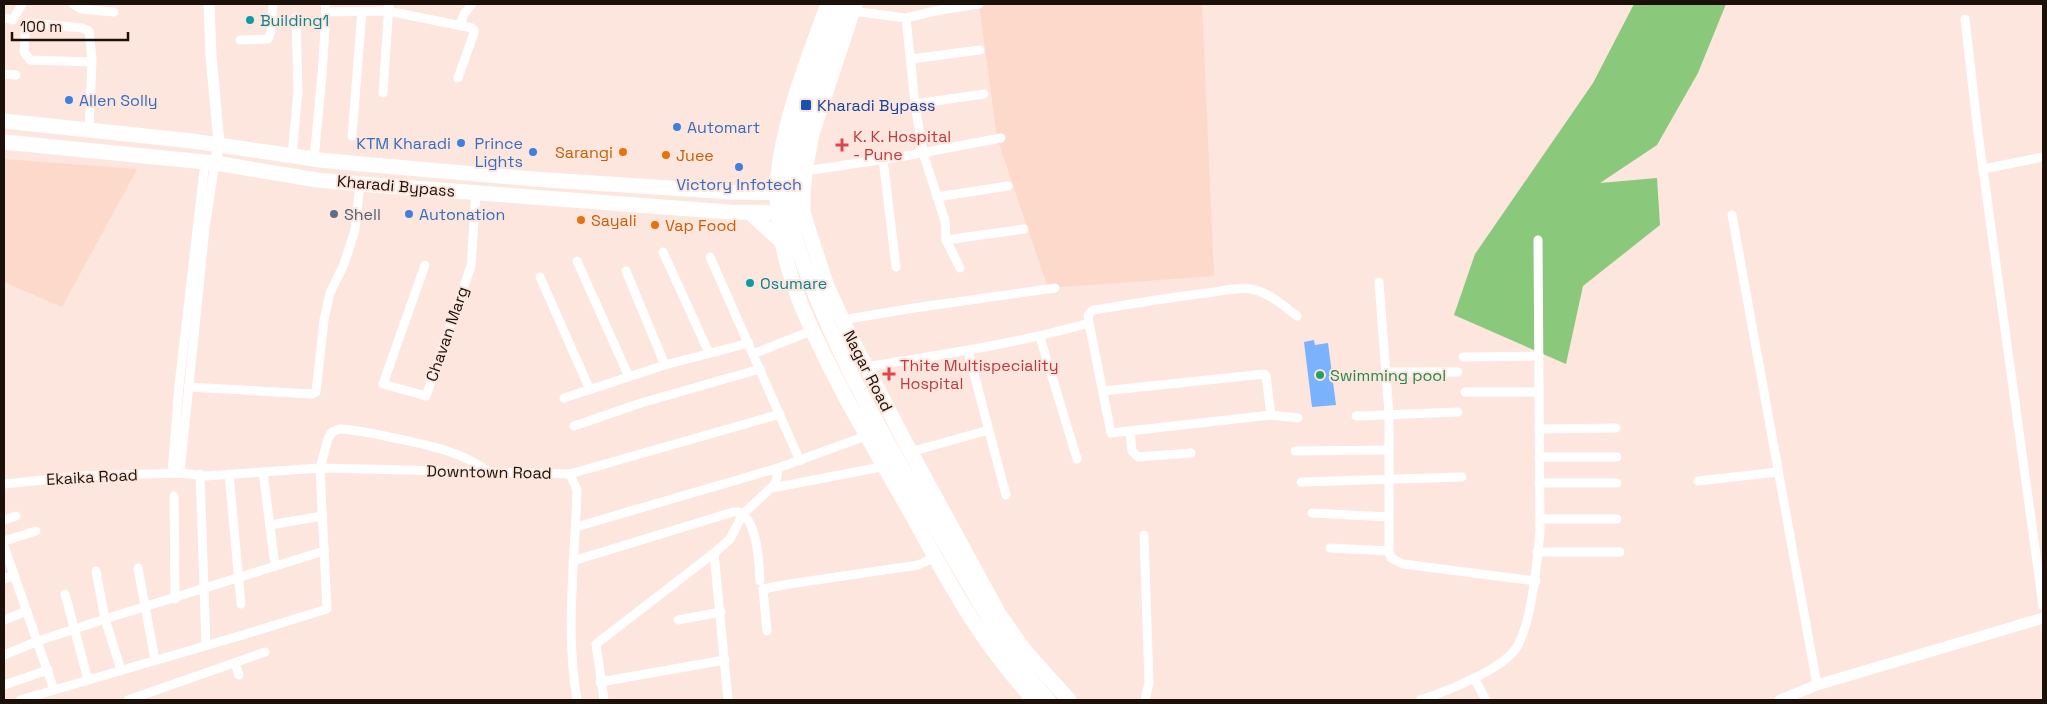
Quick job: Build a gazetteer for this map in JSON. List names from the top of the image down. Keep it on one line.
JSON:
{"streets":{"highway":["Kharadi Bypass","Nagar Road"],"street":["Chavan Marg","Downtown Road","Ekaika Road"]},"crossings":[["Kharadi Bypass","Chavan Marg"],["Kharadi Bypass","Nagar Road"],["Downtown Road","Ekaika Road"]],"places":{"other":["Building1","Allen Solly","Automart","KTM Kharadi","Prince Lights","Sarangi","Juee","Victory Infotech","Shell","Autonation","Sayali","Vap Food","Osumare","Swimming pool"],"transit":["Kharadi Bypass"],"health":["K. K. Hospital - Pune","Thite Multispeciality Hospital"]},"scale_bar":"100 m"}
